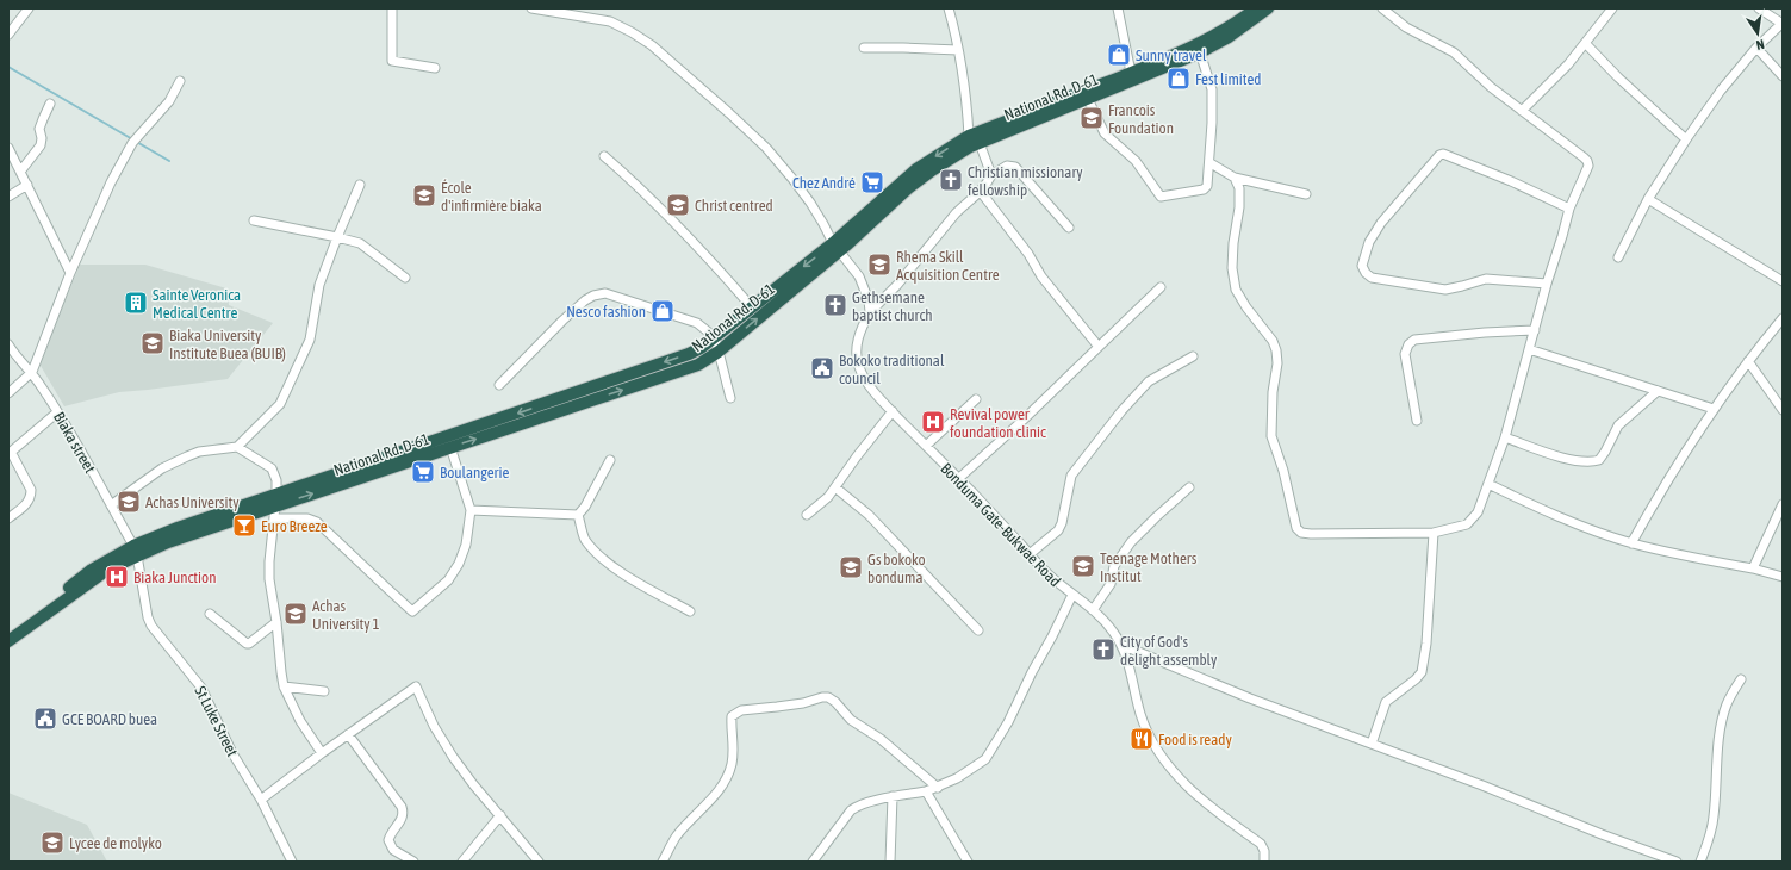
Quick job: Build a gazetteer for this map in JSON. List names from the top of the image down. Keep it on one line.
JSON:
{"streets":{"highway":["National Rd. D-61"],"street":["Biaka street","Bonduma Gate-Bukwae Road","St Luke Street"]},"crossings":[["National Rd. D-61","Biaka street"],["National Rd. D-61","St Luke Street"],["Biaka street","St Luke Street"]],"places":{"shop":["Sunny travel","Fest limited","Nesco fashion"],"school or university":["Francois Foundation","École d'infirmière biaka","Christ centred","Rhema Skill Acquisition Centre","Biaka University Institute Buea (BUIB)","Achas University","Teenage Mothers Institut","Gs bokoko bonduma","Achas University 1","Lycee de molyko"],"church":["Christian missionary fellowship","Gethsemane baptist church","City of God's delight assembly"],"supermarket":["Chez André","Boulangerie"],"building":["Sainte Veronica Medical Centre"],"public building":["Bokoko traditional council","GCE BOARD buea"],"hospital":["Revival power foundation clinic","Biaka Junction"],"bar":["Euro Breeze"],"restaurant":["Food is ready"]},"north":"bottom"}
